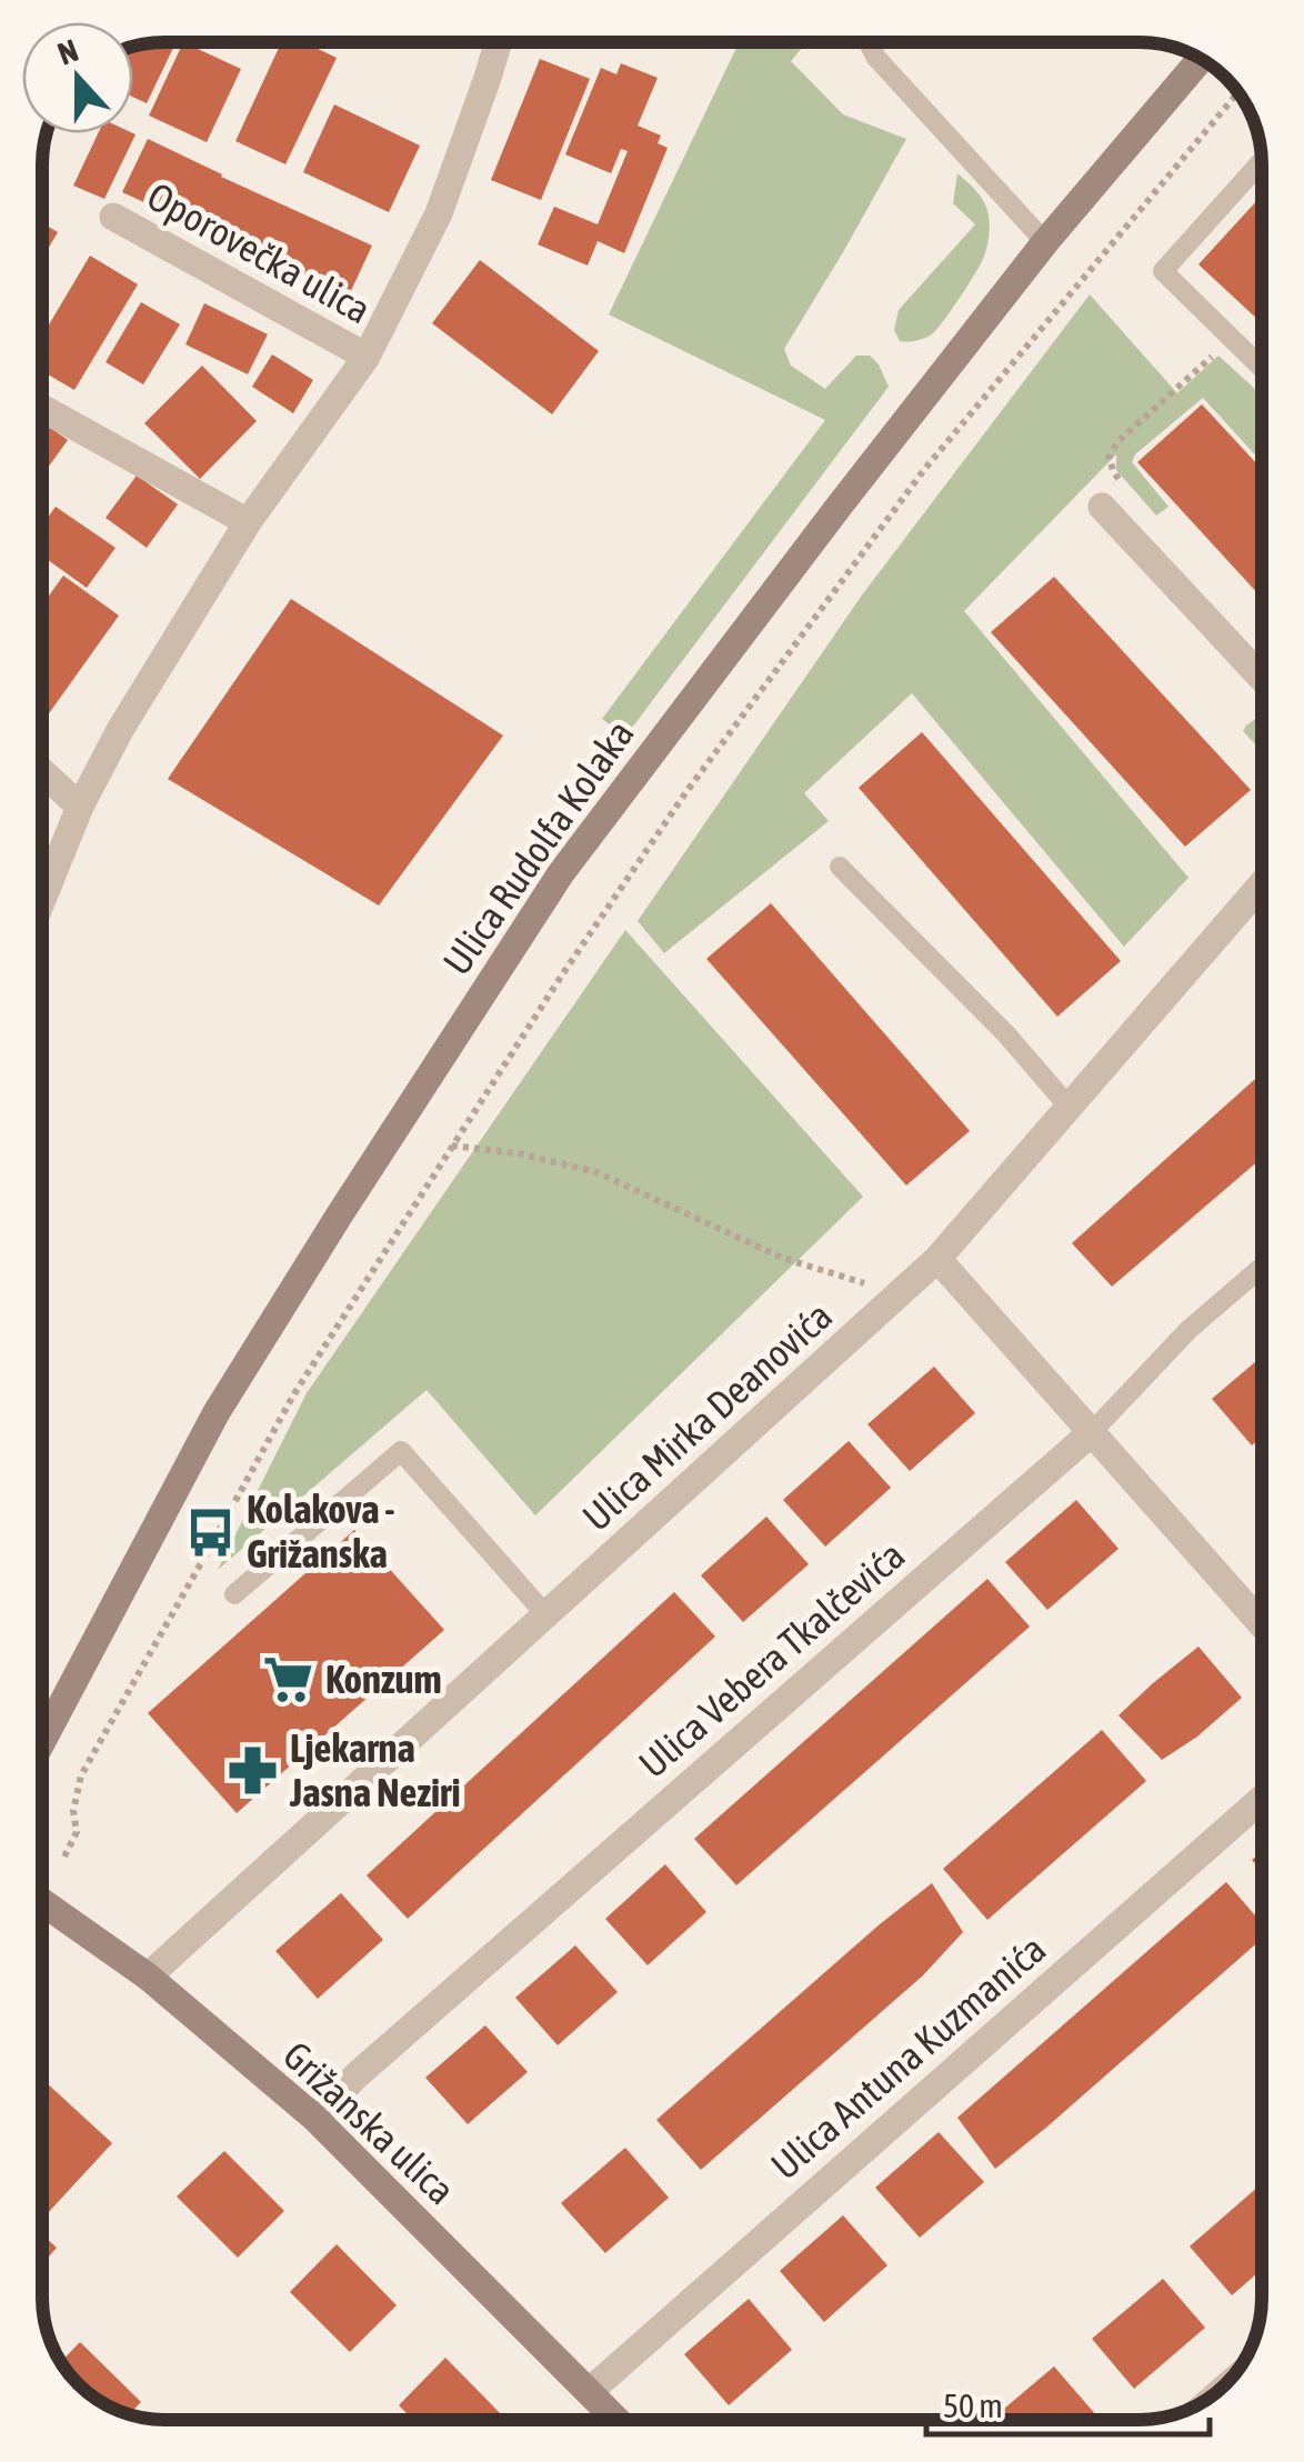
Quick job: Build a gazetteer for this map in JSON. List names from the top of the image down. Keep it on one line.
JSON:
{"streets":{"main road":["Ulica Rudolfa Kolaka","Grižanska ulica"],"street":["Oporovečka ulica","Ulica Mirka Deanovića","Ulica Vebera Tkalčevića","Ulica Antuna Kuzmanića"]},"crossings":[["Ulica Mirka Deanovića","Grižanska ulica"],["Ulica Vebera Tkalčevića","Grižanska ulica"],["Ulica Antuna Kuzmanića","Grižanska ulica"]],"places":{"bus stop":["Kolakova - Grižanska"],"supermarket":["Konzum"],"pharmacy":["Ljekarna Jasna Neziri"]},"scale_bar":"50 m","north":"top"}
